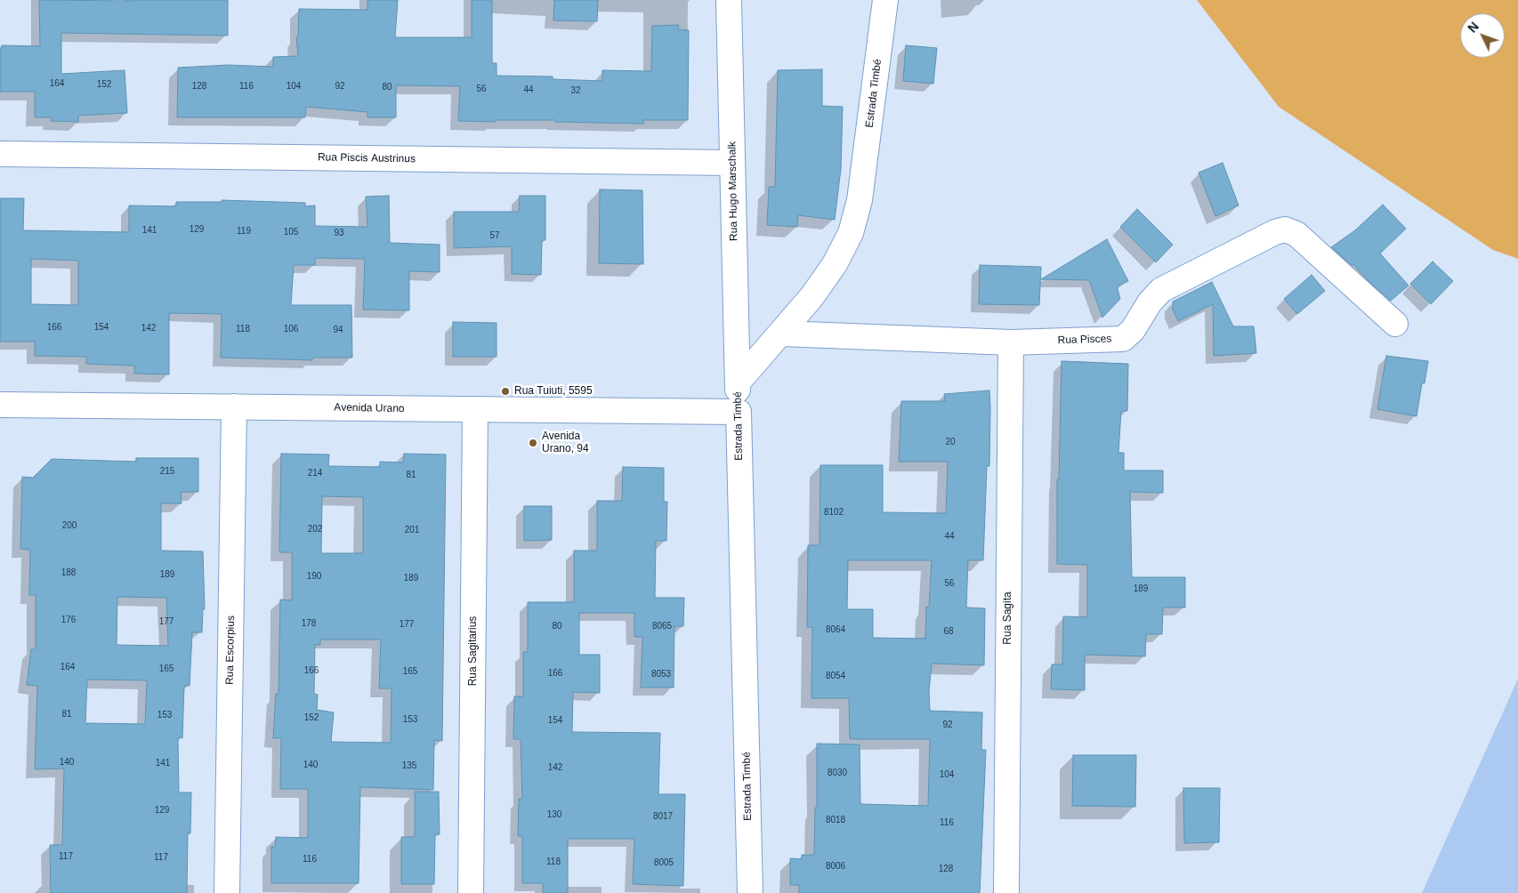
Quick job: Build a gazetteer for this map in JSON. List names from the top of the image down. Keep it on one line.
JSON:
{"streets":{"street":["Estrada Timbé","Rua Piscis Austrinus","Rua Hugo Marschalk","Rua Pisces","Avenida Urano","Rua Sagita","Rua Escorpius","Rua Sagitarius"]},"crossings":[["Estrada Timbé","Rua Hugo Marschalk"],["Estrada Timbé","Rua Pisces"],["Estrada Timbé","Avenida Urano"],["Rua Piscis Austrinus","Rua Hugo Marschalk"],["Rua Pisces","Rua Sagita"],["Avenida Urano","Rua Escorpius"],["Avenida Urano","Rua Sagitarius"]],"places":["Rua Tuiuti, 5595","Avenida Urano, 94"],"house_numbers":["164","152","128","116","104","92","80","56","44","32","129","141","119","105","93","57","166","154","142","118","106","94","20","215","214","81","8102","200","202","201","44","188","189","190","189","56","189","176","177","178","177","80","8065","8064","68","164","165","166","165","166","8053","8054","81","153","152","153","154","92","140","141","140","135","142","8030","104","129","130","8017","8018","116","117","117","116","118","8005","8006","128"],"north":"top left"}
